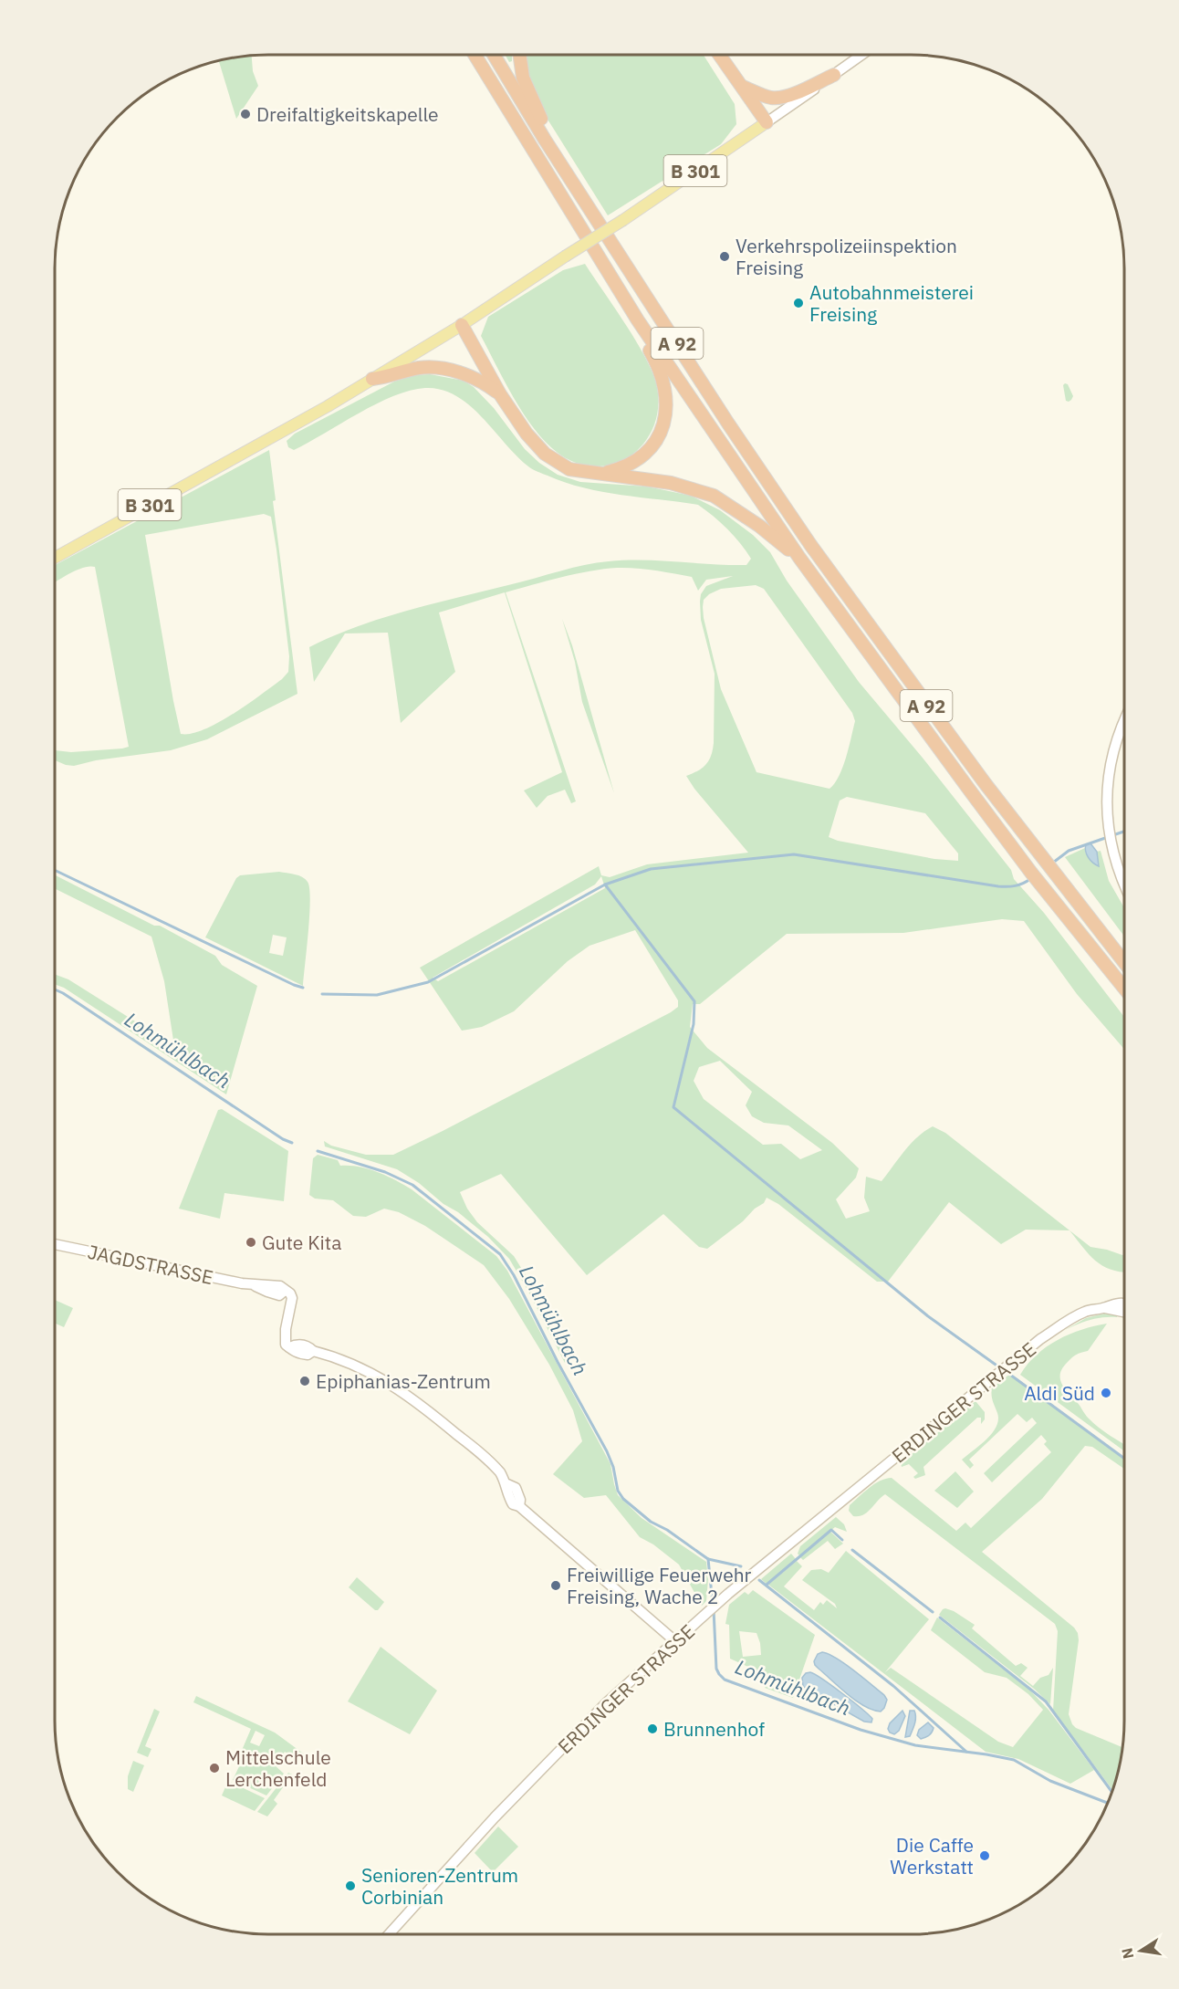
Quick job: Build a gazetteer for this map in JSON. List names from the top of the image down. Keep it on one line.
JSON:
{"streets":{"highway":["A 92"],"main road":["B 301"],"street":["JAGDSTRASSE","ERDINGER STRASSE"]},"crossings":[["JAGDSTRASSE","ERDINGER STRASSE"]],"water":["Lohmühlbach"],"places":["Dreifaltigkeitskapelle","Verkehrspolizeiinspektion Freising","Autobahnmeisterei Freising","Gute Kita","Epiphanias-Zentrum","Aldi Süd","Freiwillige Feuerwehr Freising, Wache 2","Brunnenhof","Mittelschule Lerchenfeld","Die Caffe Werkstatt","Senioren-Zentrum Corbinian"],"north":"left"}
